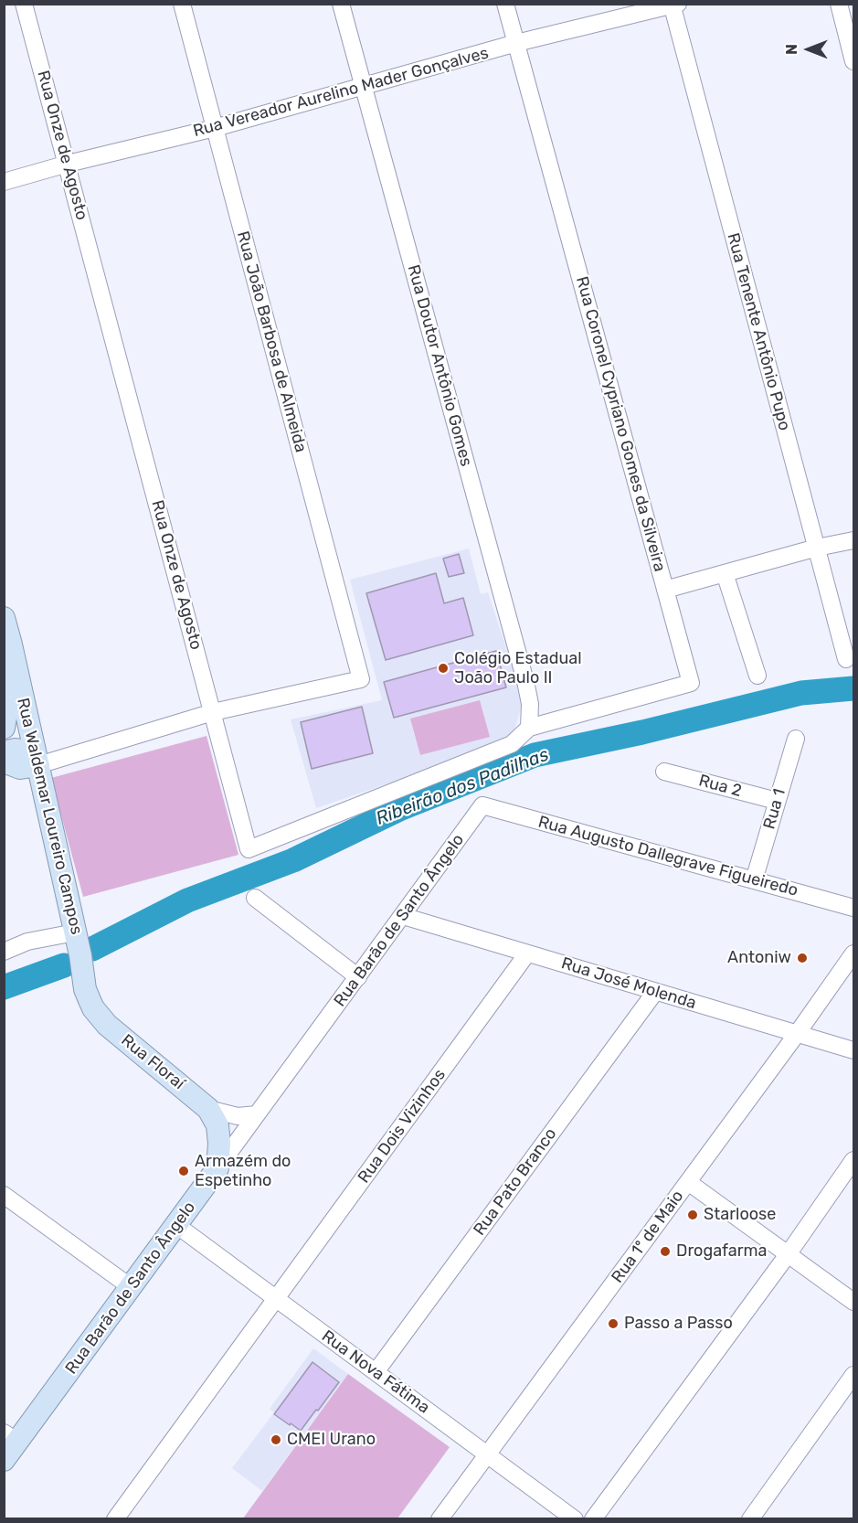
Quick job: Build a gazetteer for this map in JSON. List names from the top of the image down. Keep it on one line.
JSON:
{"streets":{"main road":["Rua Waldemar Loureiro Campos","Rua Barão de Santo Ângelo","Rua Floraí"],"street":["Rua Vereador Aurelino Mader Gonçalves","Rua Onze de Agosto","Rua Tenente Antônio Pupo","Rua João Barbosa de Almeida","Rua Doutor Antônio Gomes","Rua Coronel Cypriano Gomes da Silveira","Rua 2","Rua 1","Rua Augusto Dallegrave Figueiredo","Rua José Molenda","Rua Dois Vizinhos","Rua Pato Branco","Rua 1º de Maio","Rua Nova Fátima"]},"crossings":[["Rua Vereador Aurelino Mader Gonçalves","Rua Onze de Agosto"],["Rua Vereador Aurelino Mader Gonçalves","Rua Tenente Antônio Pupo"],["Rua Vereador Aurelino Mader Gonçalves","Rua João Barbosa de Almeida"],["Rua Vereador Aurelino Mader Gonçalves","Rua Doutor Antônio Gomes"],["Rua Vereador Aurelino Mader Gonçalves","Rua Coronel Cypriano Gomes da Silveira"],["Rua Onze de Agosto","Rua João Barbosa de Almeida"],["Rua Onze de Agosto","Rua Doutor Antônio Gomes"],["Rua Onze de Agosto","Rua Coronel Cypriano Gomes da Silveira"],["Rua Doutor Antônio Gomes","Rua Coronel Cypriano Gomes da Silveira"],["Rua 2","Rua 1"],["Rua 1","Rua Augusto Dallegrave Figueiredo"],["Rua Waldemar Loureiro Campos","Rua Floraí"],["Rua Augusto Dallegrave Figueiredo","Rua Barão de Santo Ângelo"],["Rua Barão de Santo Ângelo","Rua José Molenda"],["Rua Barão de Santo Ângelo","Rua Floraí"],["Rua Barão de Santo Ângelo","Rua Nova Fátima"],["Rua José Molenda","Rua Dois Vizinhos"],["Rua José Molenda","Rua Pato Branco"],["Rua José Molenda","Rua 1º de Maio"],["Rua Dois Vizinhos","Rua Nova Fátima"],["Rua Pato Branco","Rua Nova Fátima"],["Rua 1º de Maio","Rua Nova Fátima"]],"water":["Ribeirão dos Padilhas"],"places":["Colégio Estadual João Paulo II","Antoniw","Armazém do Espetinho","Starloose","Drogafarma","Passo a Passo","CMEI Urano"],"north":"left"}
